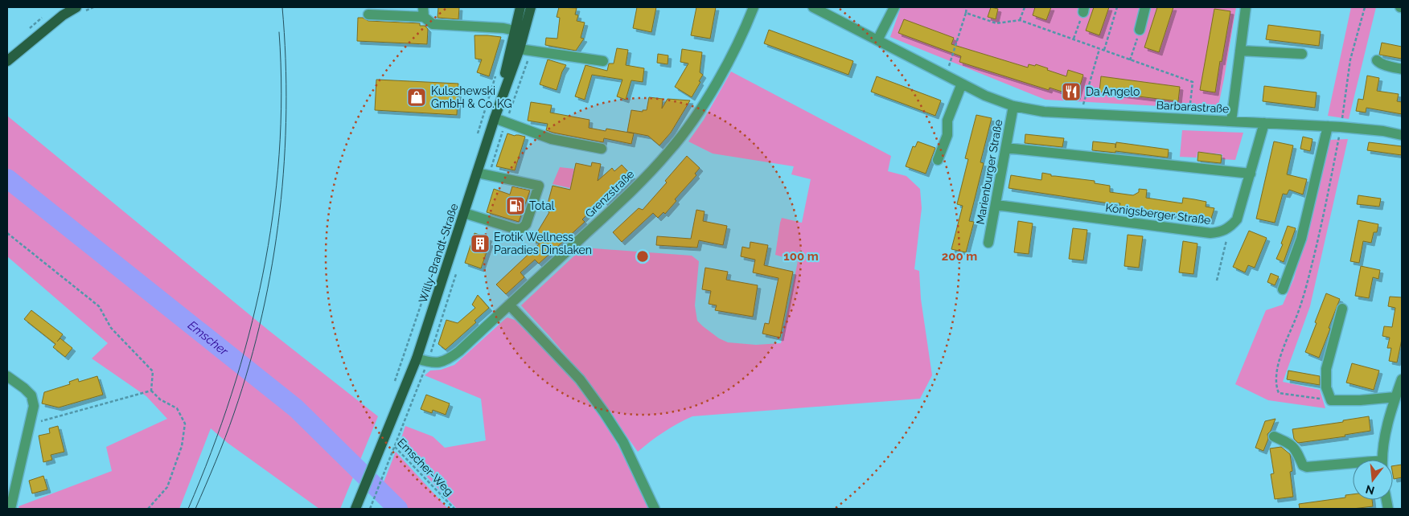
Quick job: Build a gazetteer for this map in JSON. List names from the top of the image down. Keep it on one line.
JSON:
{"streets":{"main road":["Willy-Brandt-Straße"],"street":["Barbarastraße","Marienburger Straße","Grenzstraße","Königsberger Straße"],"path":["Emscher-Weg"]},"crossings":[["Barbarastraße","Marienburger Straße"],["Barbarastraße","Königsberger Straße"],["Marienburger Straße","Königsberger Straße"],["Grenzstraße","Willy-Brandt-Straße"],["Willy-Brandt-Straße","Emscher-Weg"]],"water":["Emscher"],"places":{"restaurant":["Da Angelo"],"shop":["Kulschewski GmbH & Co. KG"],"fuel station":["Total"],"building":["Erotik Wellness Paradies Dinslaken"]},"north":"bottom","rings":["100 m","200 m"]}
